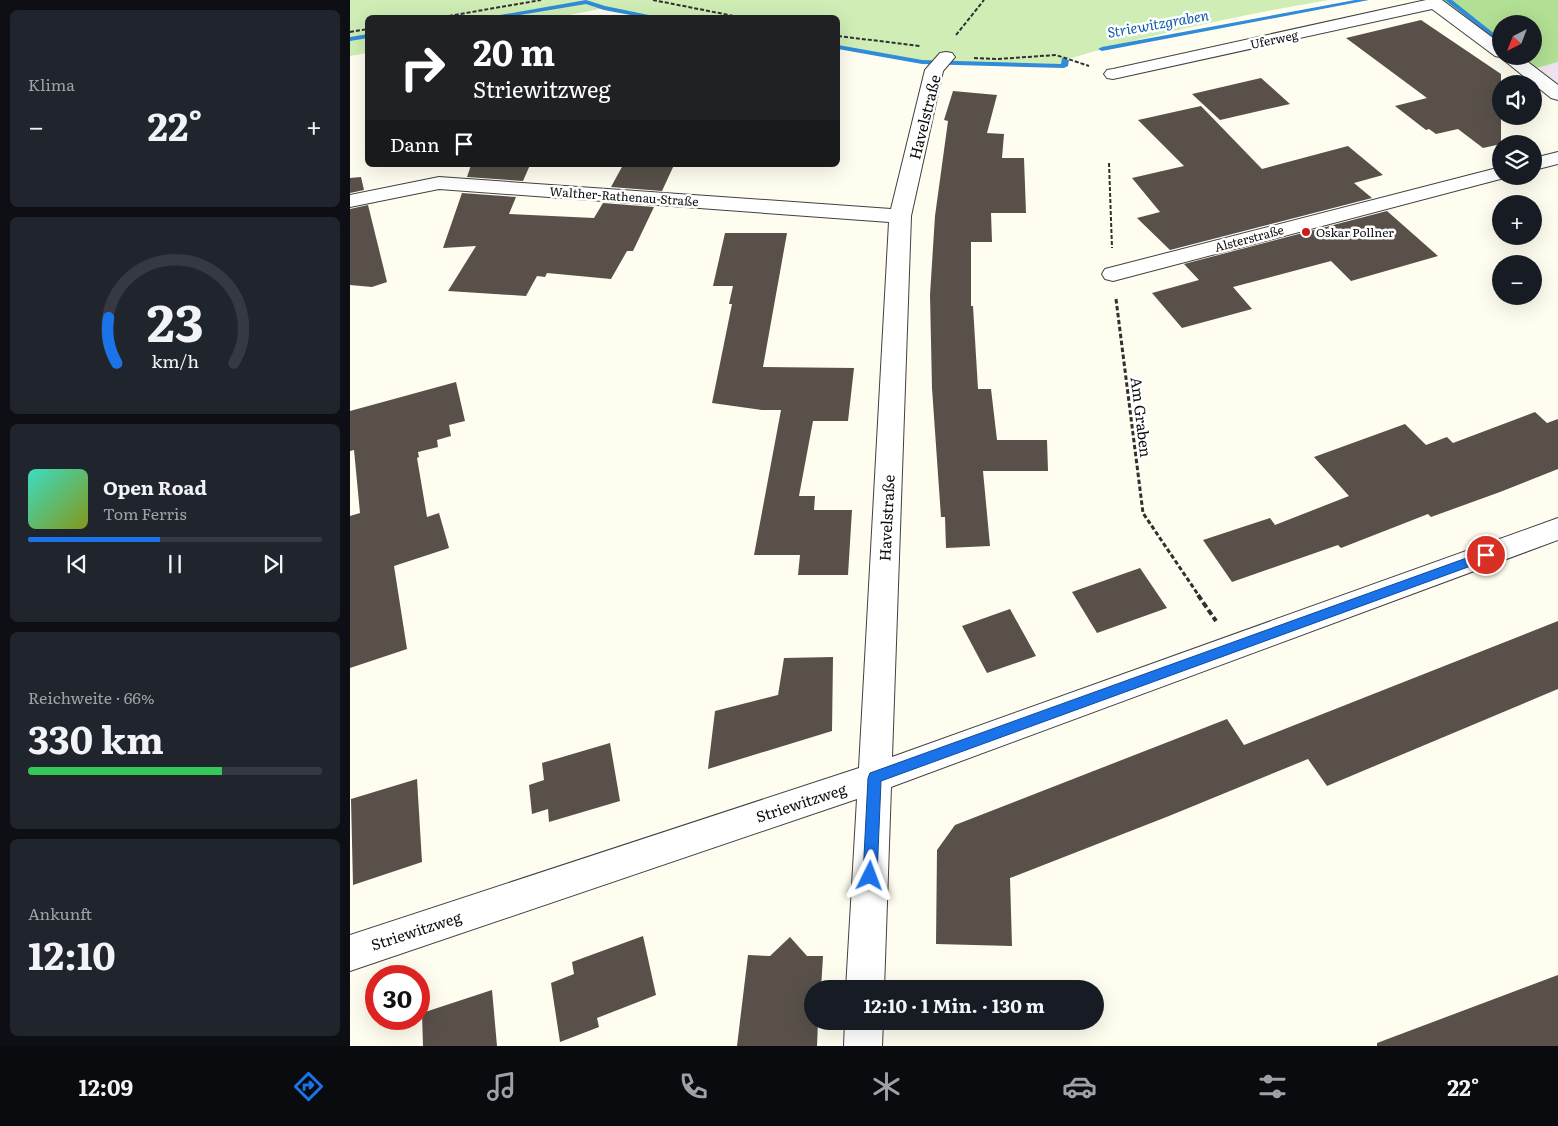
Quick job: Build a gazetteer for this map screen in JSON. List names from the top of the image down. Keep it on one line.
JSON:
{"streets":{"street":["Uferweg","Havelstraße","Walther-Rathenau-Straße","Alsterstraße","Striewitzweg"],"path":["Am Graben"]},"crossings":[["Havelstraße","Walther-Rathenau-Straße"],["Havelstraße","Striewitzweg"],["Alsterstraße","Am Graben"],["Am Graben","Striewitzweg"]],"water":["Striewitzgraben"],"places":["Oskar Pollner"],"north":"bottom left","page":{"tile":["Klima",["Reichweite · 66%","330 km"],["Ankunft","12:10"]],"map_buttons":["+","−"],"turn":["20 m","Striewitzweg"],"heat":["−","22°","+"],"then":"Dann","song":["Open Road","Tom Ferris"],"limit":"30","trip":"12:10 · 1 Min. · 130 m","tabs":["12:09","22°"],"gauge":["23","km/h"]}}
